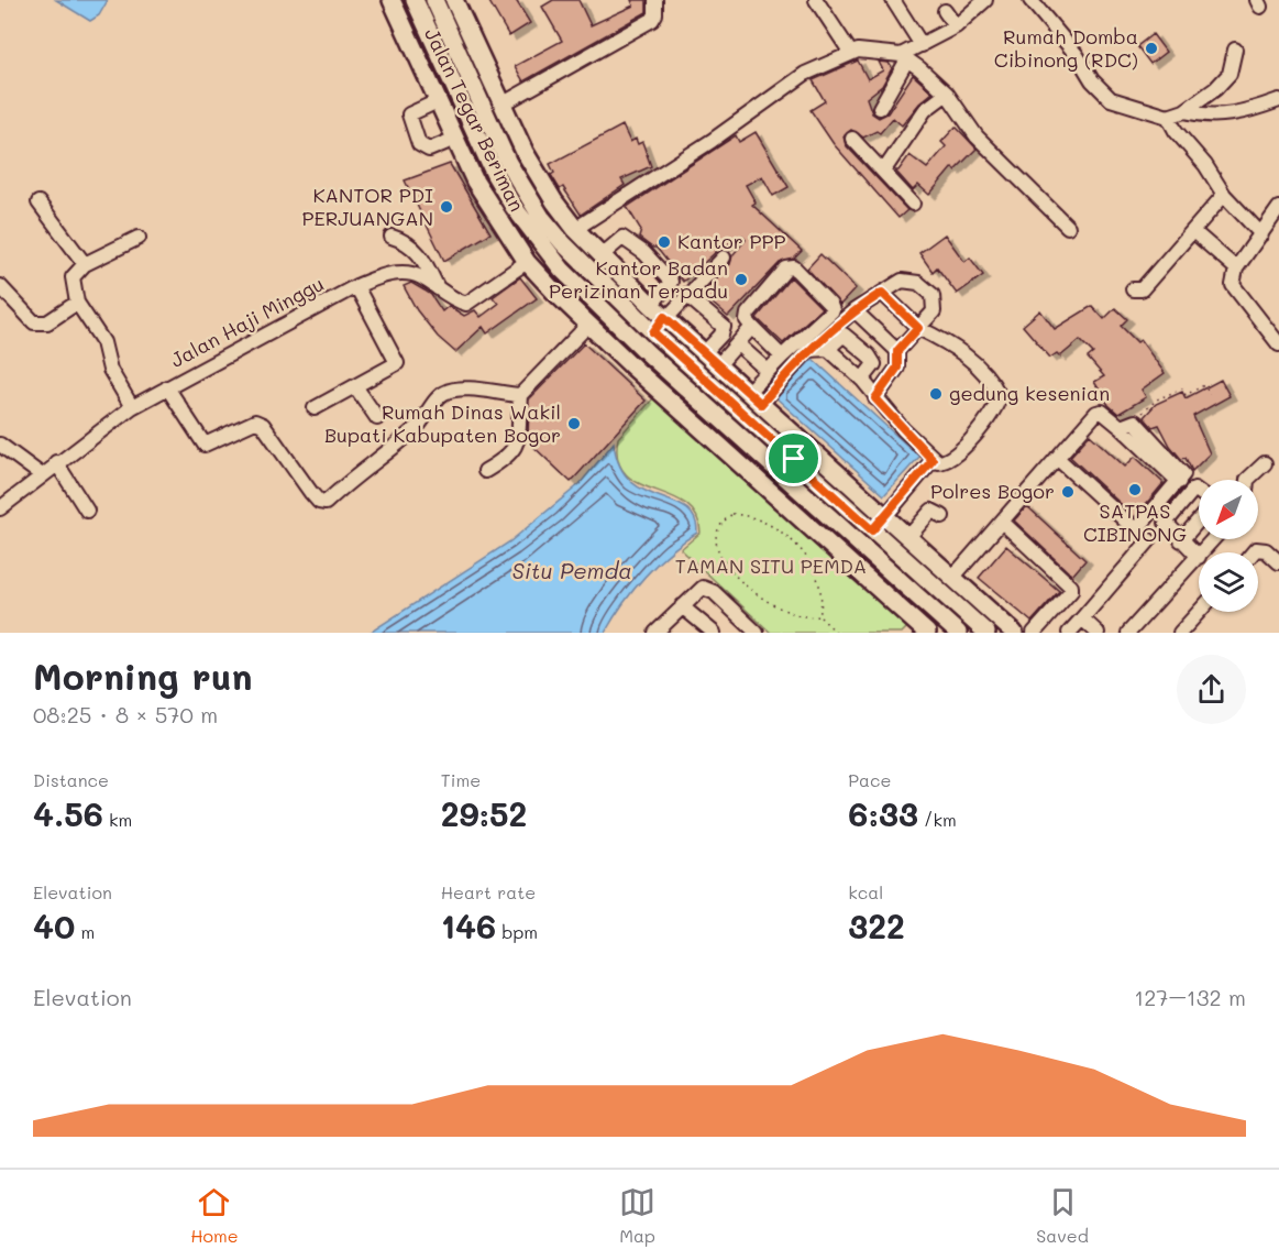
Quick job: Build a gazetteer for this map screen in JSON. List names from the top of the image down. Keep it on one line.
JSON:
{"streets":{"main road":["Jalan Tegar Beriman"],"street":["Jalan Haji Minggu"]},"crossings":[["Jalan Tegar Beriman","Jalan Haji Minggu"]],"water":["Situ Pemda"],"parks":["TAMAN SITU PEMDA"],"places":["Rumah Domba Cibinong (RDC)","KANTOR PDI PERJUANGAN","Kantor PPP","Kantor Badan Perizinan Terpadu","gedung kesenian","Rumah Dinas Wakil Bupati Kabupaten Bogor","SATPAS CIBINONG","Polres Bogor"],"north":"bottom left","page":{"heading":["Morning run","08:25 · 8 × 570 m"],"stats":[["Distance","4.56 km"],["Time","29:52"],["Pace","6:33 /km"],["Elevation","40 m"],["Heart rate","146 bpm"],["kcal","322"]],"chart":["Elevation","127–132 m"],"tabs":["Home","Map","Saved"]}}
